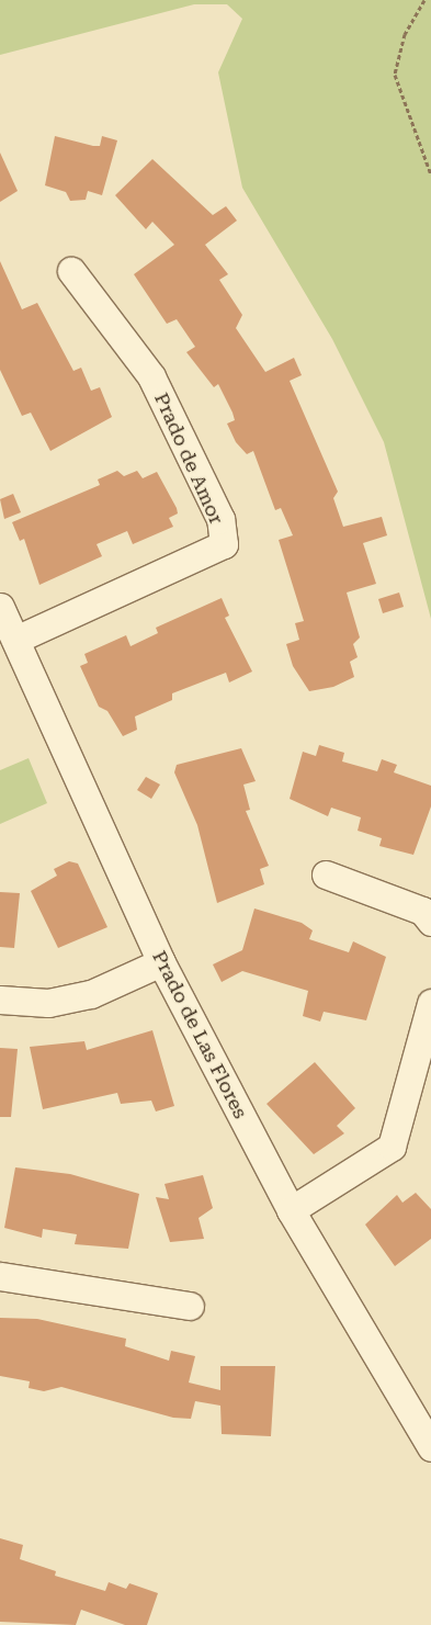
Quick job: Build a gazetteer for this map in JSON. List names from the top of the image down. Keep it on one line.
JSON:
{"streets":{"street":["Prado de Amor","Prado de Las Flores"]},"crossings":[["Prado de Amor","Prado de Las Flores"]]}
